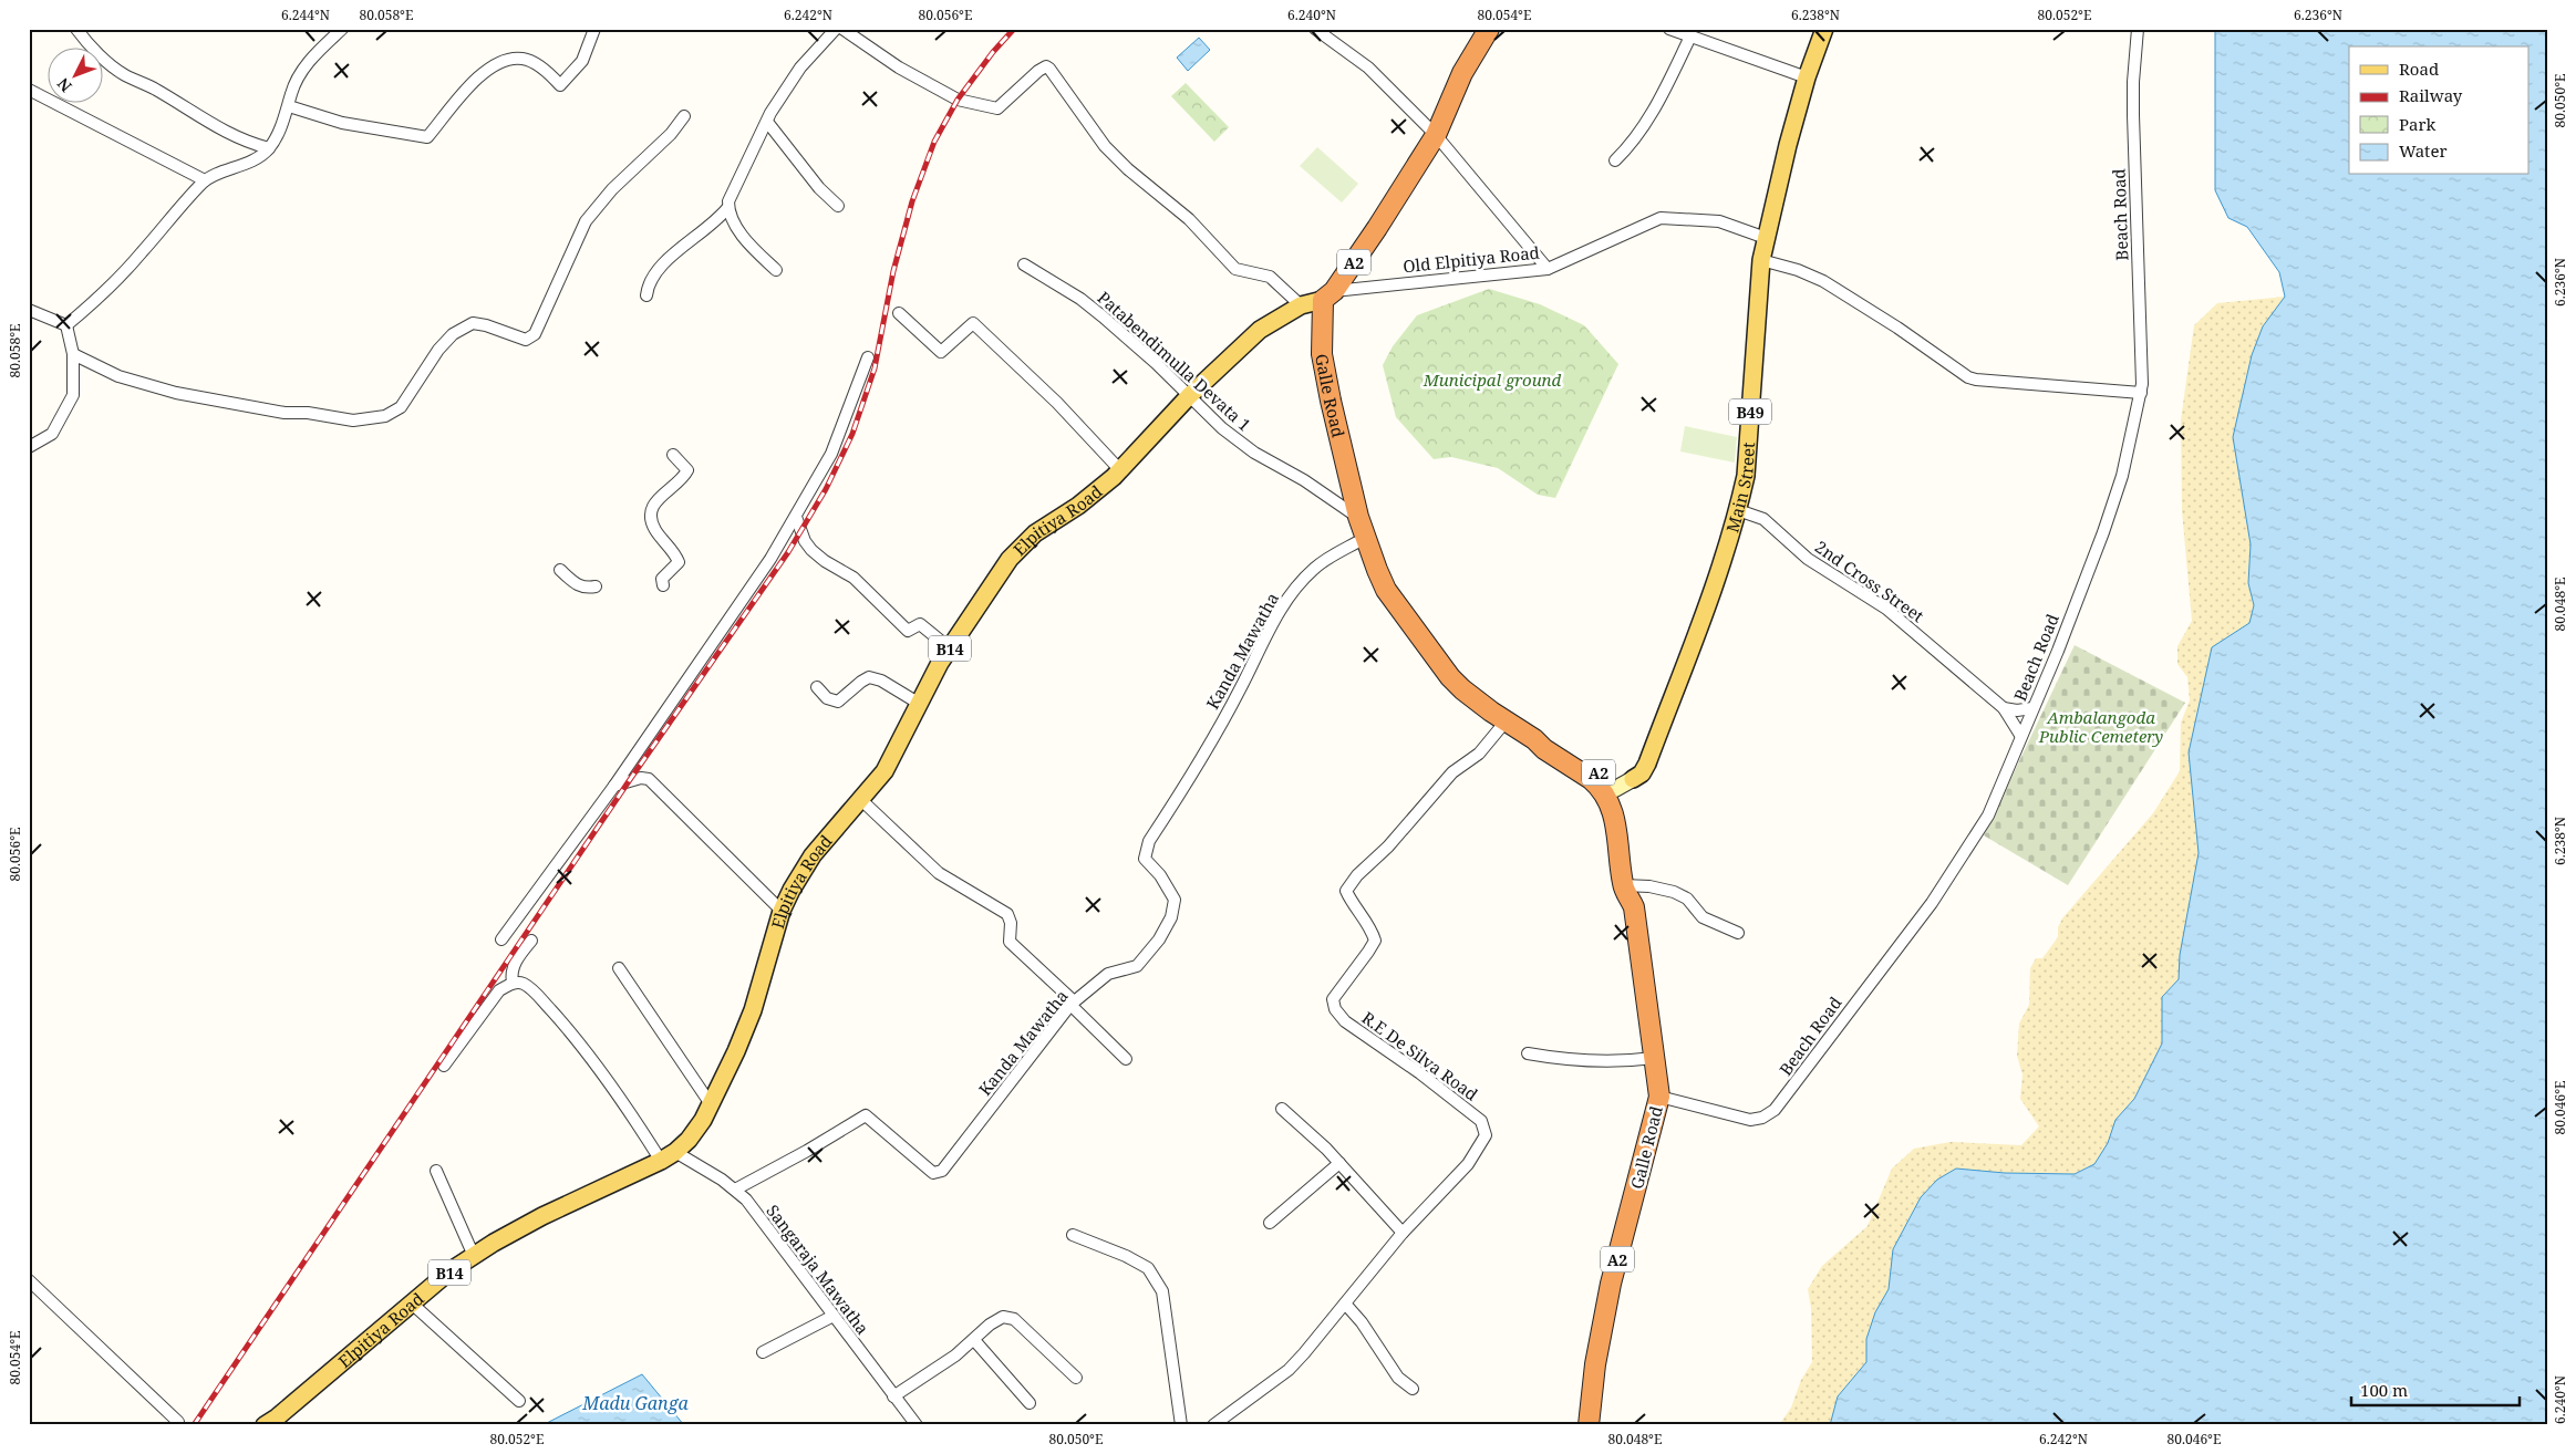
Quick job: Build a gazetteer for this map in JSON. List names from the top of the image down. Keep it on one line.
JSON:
{"streets":{"highway":["A2","Galle Road"],"main road":["B49","Main Street","Elpitiya Road","B14"],"street":["Beach Road","Old Elpitiya Road","Patabendimulla Devata 1","2nd Cross Street","Kanda Mawatha","R.E De Silva Road","Sangaraja Mawatha"]},"crossings":[["Beach Road","Galle Road"],["Beach Road","2nd Cross Street"],["Old Elpitiya Road","A2"],["Old Elpitiya Road","Galle Road"],["Old Elpitiya Road","Main Street"],["Old Elpitiya Road","Elpitiya Road"],["A2","Galle Road"],["A2","Elpitiya Road"],["Patabendimulla Devata 1","Galle Road"],["Patabendimulla Devata 1","Elpitiya Road"],["Galle Road","Main Street"],["Galle Road","Elpitiya Road"],["Galle Road","Kanda Mawatha"],["Galle Road","R.E De Silva Road"],["Main Street","2nd Cross Street"],["Elpitiya Road","Sangaraja Mawatha"],["Kanda Mawatha","Sangaraja Mawatha"]],"water":["Madu Ganga"],"parks":["Municipal ground","Ambalangoda Public Cemetery"],"legend":["Road","Railway","Park","Water"],"scale_bar":"100 m","north":"bottom left","coordinates":["6.244°N","80.058°E","6.242°N","80.056°E","6.240°N","80.054°E","6.238°N","80.052°E","6.236°N","80.050°E","80.048°E","80.046°E"]}
